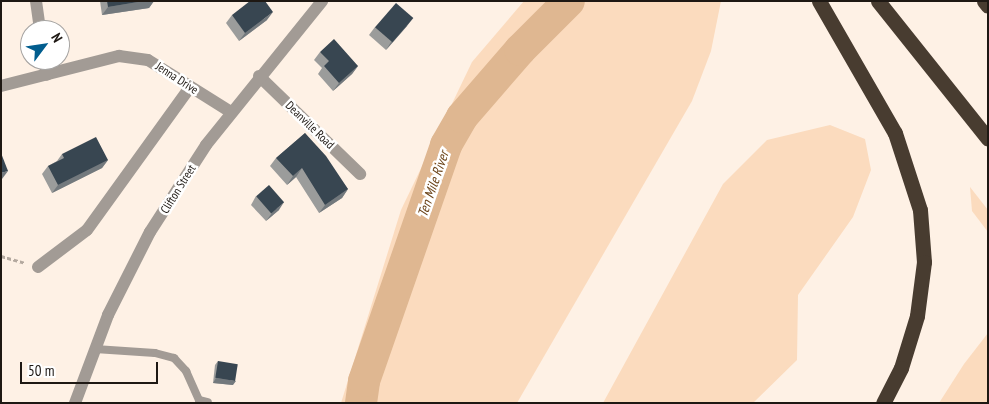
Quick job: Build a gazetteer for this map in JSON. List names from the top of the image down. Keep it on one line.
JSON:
{"streets":{"street":["Jenna Drive","Deanville Road","Clifton Street"]},"crossings":[["Jenna Drive","Clifton Street"],["Deanville Road","Clifton Street"]],"water":["Ten Mile River"],"scale_bar":"50 m","north":"top right"}
